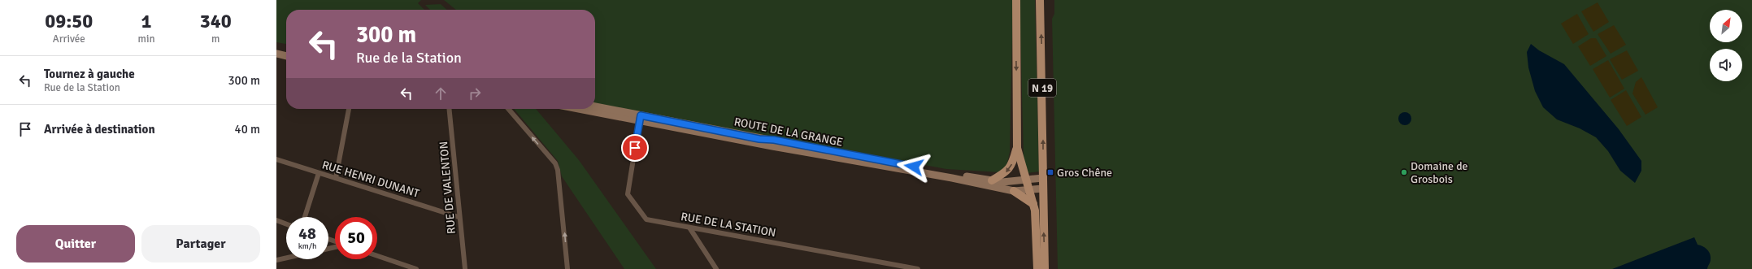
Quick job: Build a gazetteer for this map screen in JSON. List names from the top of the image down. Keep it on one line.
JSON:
{"streets":{"main road":["N 19","ROUTE DE LA GRANGE"],"street":["RUE HENRI DUNANT","RUE DE VALENTON","RUE DE LA STATION"]},"crossings":[["N 19","ROUTE DE LA GRANGE"],["ROUTE DE LA GRANGE","RUE DE LA STATION"],["RUE HENRI DUNANT","RUE DE VALENTON"]],"places":{"transit":["Gros Chêne"],"other":["Domaine de Grosbois"]},"north":"top right","page":{"eta":["09:50","Arrivée","1","min","340","m"],"turn":["300 m","Rue de la Station"],"list":[{"name":"Tournez à gauche","note":"Rue de la Station","value":"300 m"},{"name":"Arrivée à destination","value":"40 m"}],"speed":"48 km/h","limit":"50","buttons":["Quitter","Partager"]}}
